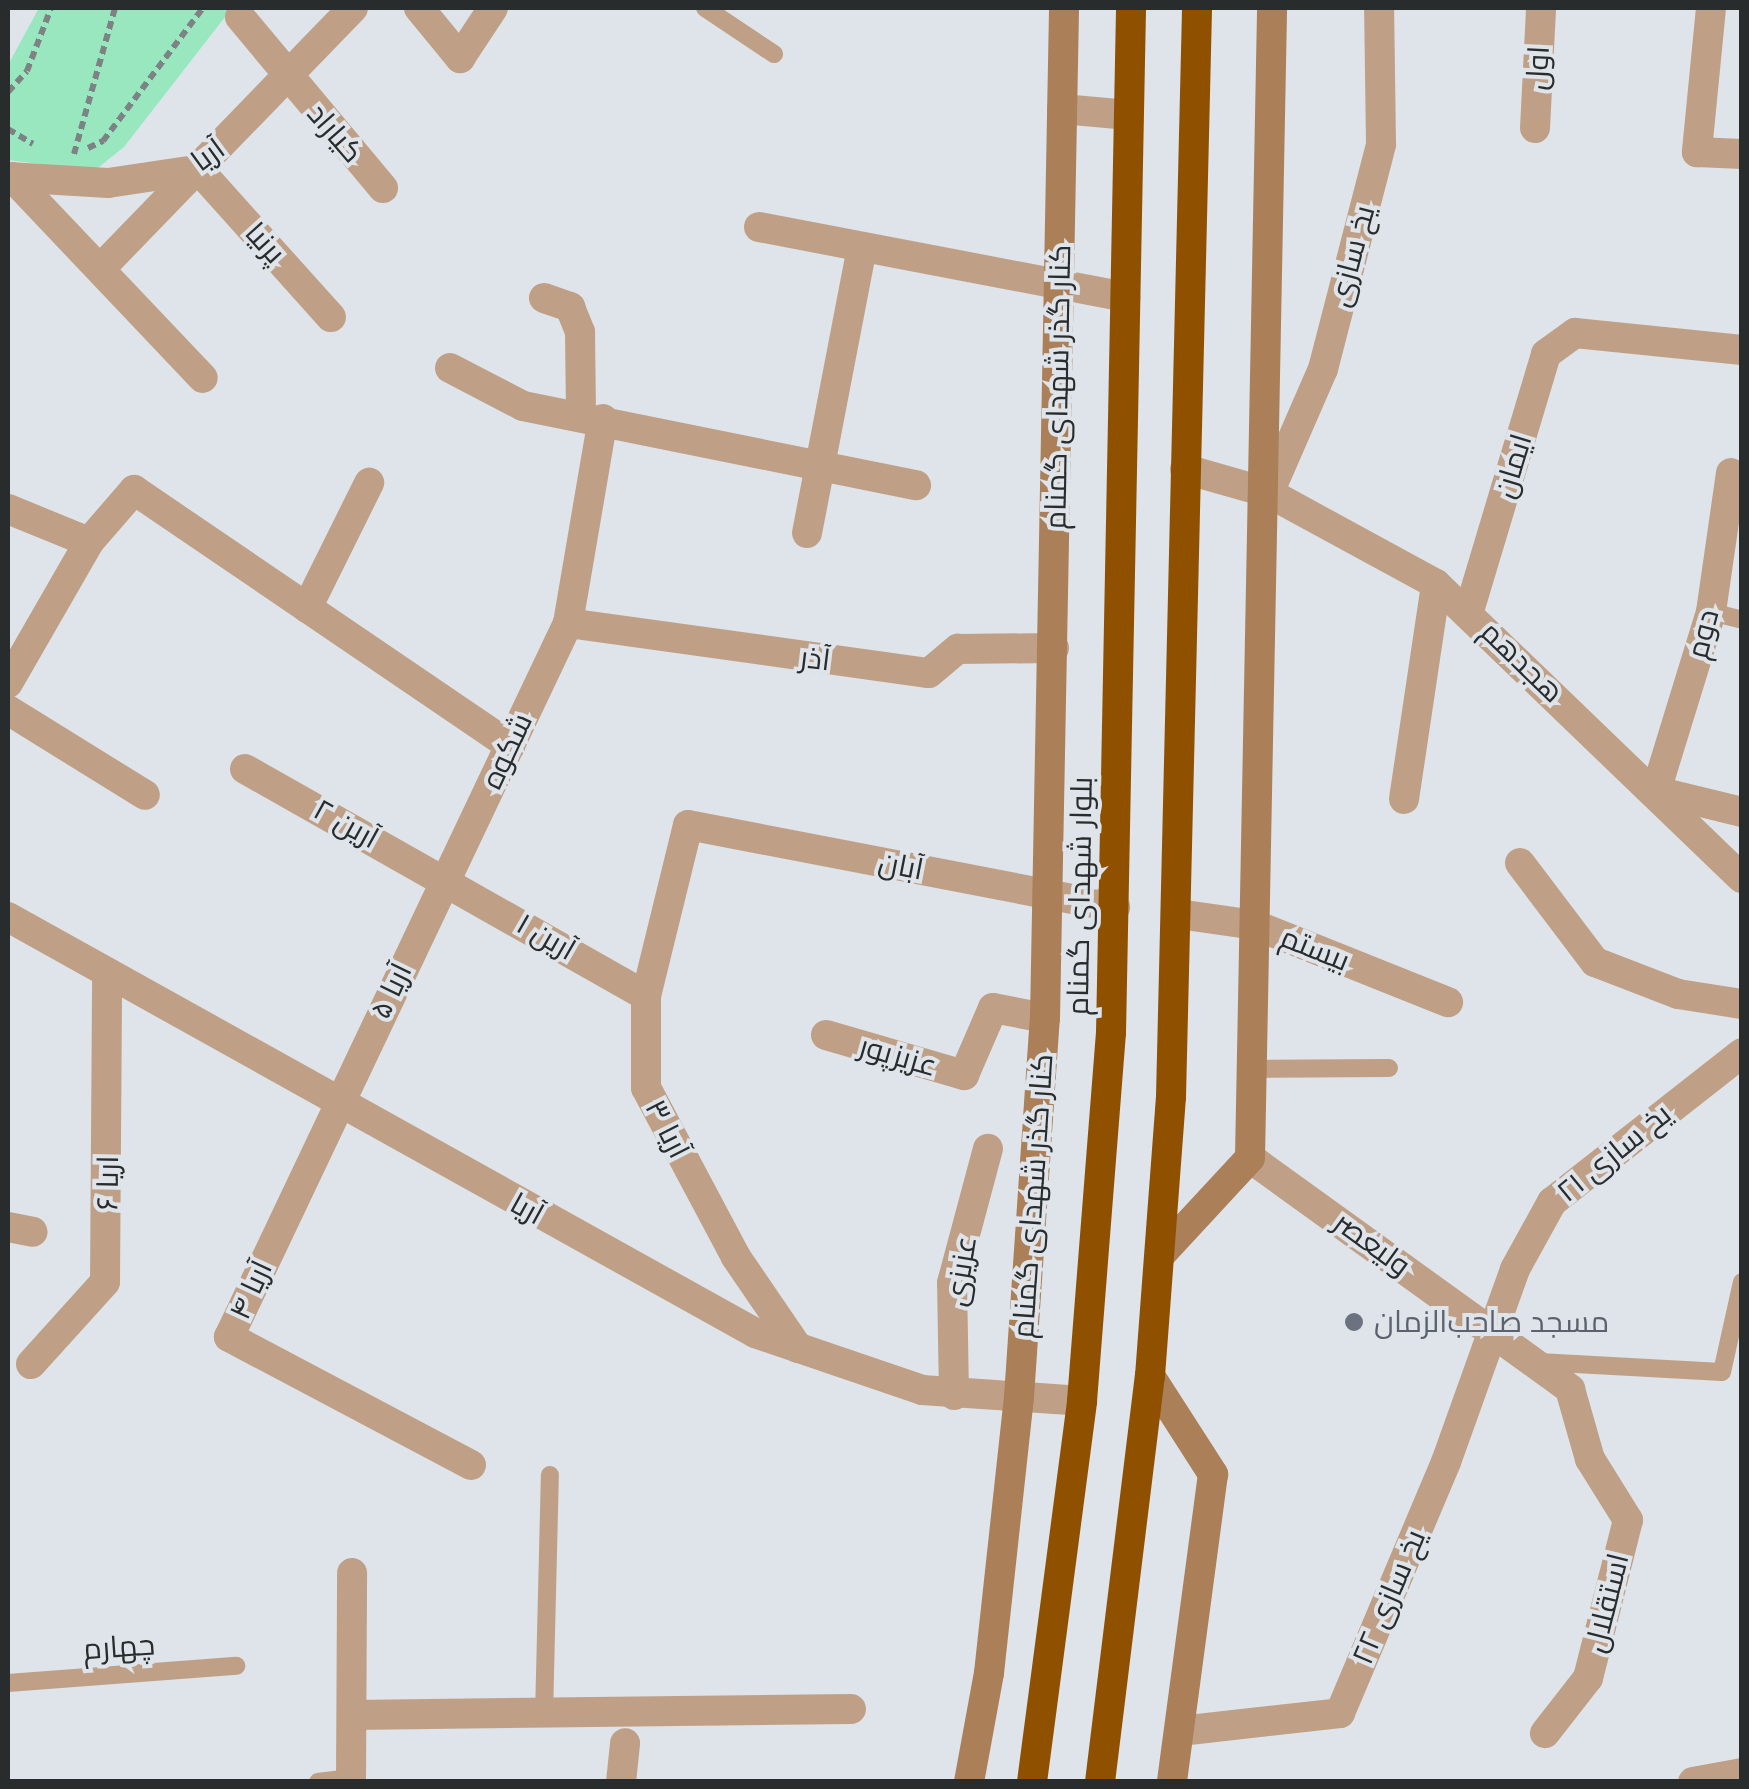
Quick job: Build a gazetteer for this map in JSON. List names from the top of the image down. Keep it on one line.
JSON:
{"streets":{"highway":["بلوار شهدای گمنام"],"street":["اول","کیاراد","آریا","پرنیا","یخ سازی","کنار گذر شهدای گمنام","ایمان","دوم","آذر","هجدهم","شکوه","آرین ۲","آبان","آرین ۱","بیستم","آریا ۵","عزیزپور","آریا ۳","یخ سازی ۲۱","اریا ۶","ولیعصر","عزیزی","آریا ۴","یخ سازی ۲۲","استقلال"],"lane":["چهارم"]},"crossings":[["کیاراد","آریا"],["آریا","پرنیا"],["آریا","کنار گذر شهدای گمنام"],["آریا","بلوار شهدای گمنام"],["آریا","آریا ۵"],["آریا","آریا ۳"],["آریا","اریا ۶"],["آریا","عزیزی"],["آریا","آریا ۴"],["یخ سازی","هجدهم"],["کنار گذر شهدای گمنام","آذر"],["کنار گذر شهدای گمنام","آبان"],["کنار گذر شهدای گمنام","عزیزپور"],["ایمان","هجدهم"],["دوم","هجدهم"],["آذر","شکوه"],["شکوه","آرین ۲"],["شکوه","آرین ۱"],["شکوه","آریا ۵"],["آرین ۲","آرین ۱"],["آرین ۲","آریا ۵"],["آبان","بلوار شهدای گمنام"],["آبان","آریا ۳"],["آرین ۱","آریا ۵"],["آرین ۱","آریا ۳"],["آریا ۵","آریا ۴"],["یخ سازی ۲۱","ولیعصر"],["یخ سازی ۲۱","یخ سازی ۲۲"],["یخ سازی ۲۱","استقلال"],["ولیعصر","یخ سازی ۲۲"],["ولیعصر","استقلال"],["یخ سازی ۲۲","استقلال"]],"places":["مسجد صاحب‌الزمان"]}
